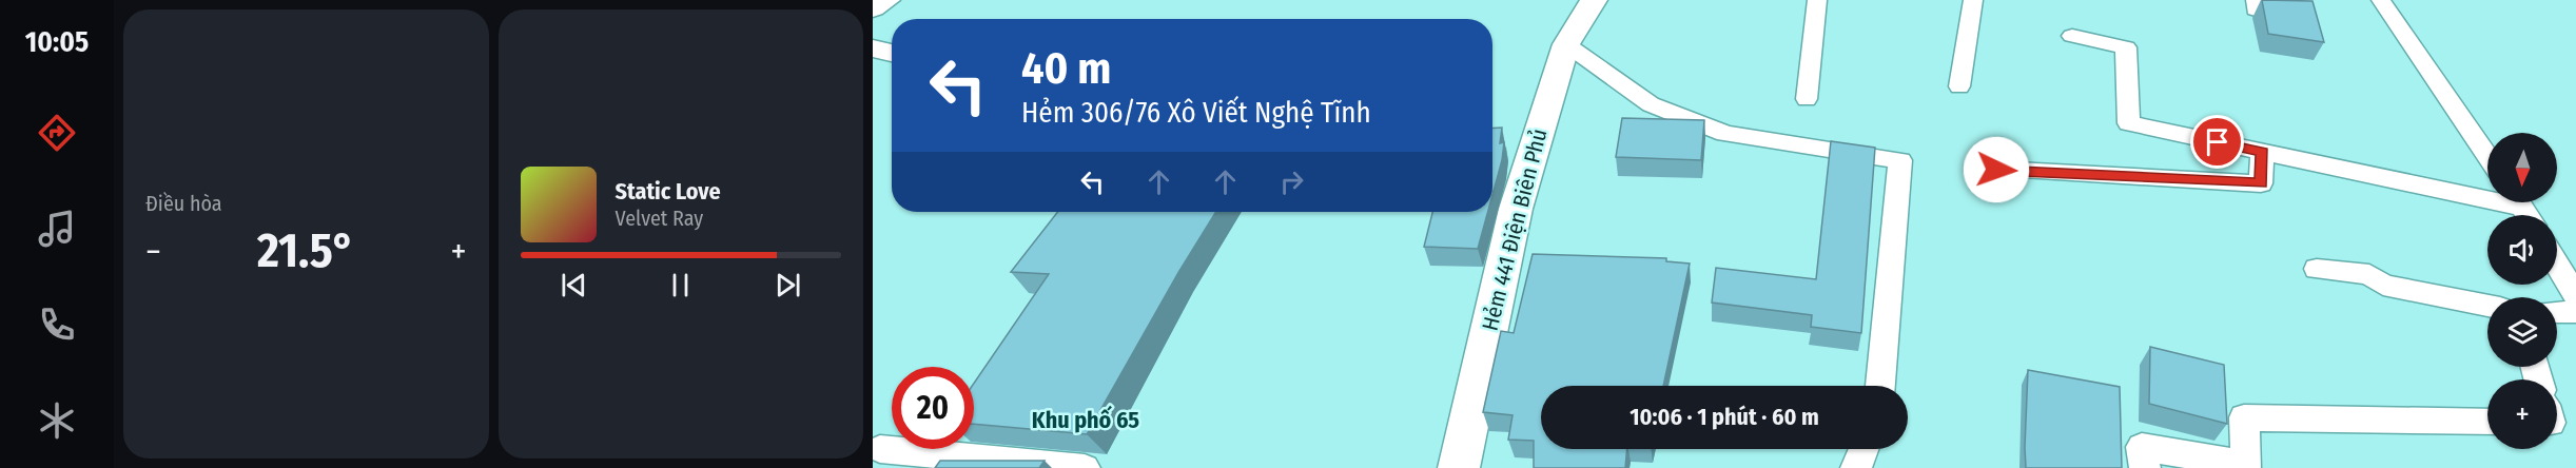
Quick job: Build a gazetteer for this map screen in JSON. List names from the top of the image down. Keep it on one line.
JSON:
{"streets":{"street":["Hẻm 441 Điện Biên Phủ"]},"districts":["Khu phố 65"],"north":"bottom","page":{"tabs":"10:05","tile":"Điều hòa","turn":["40 m","Hẻm 306/76 Xô Viết Nghệ Tĩnh"],"map_buttons":"+","song":["Static Love","Velvet Ray"],"heat":["−","21.5°","+"],"limit":"20","trip":"10:06 · 1 phút · 60 m"}}
